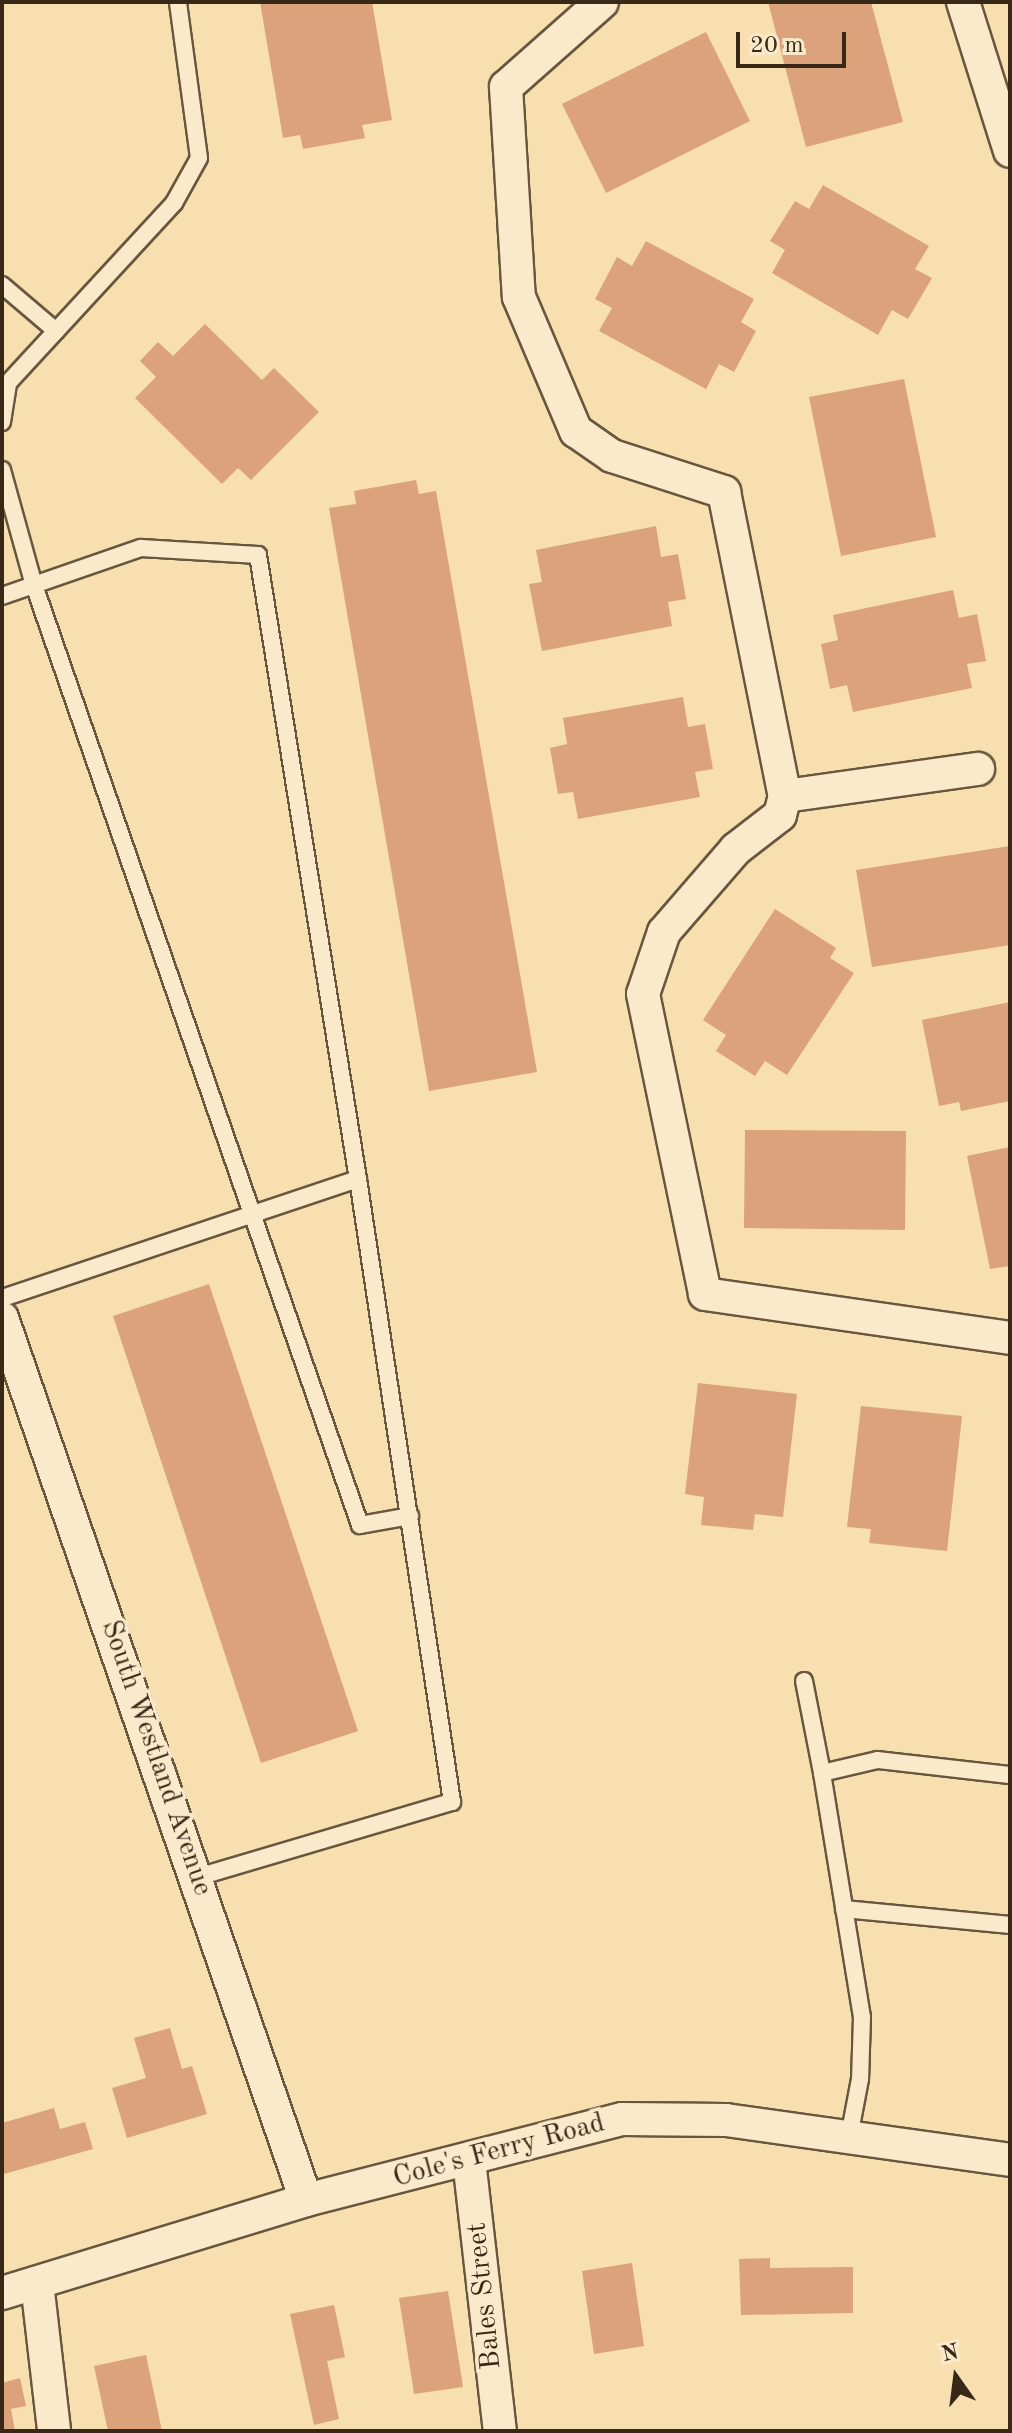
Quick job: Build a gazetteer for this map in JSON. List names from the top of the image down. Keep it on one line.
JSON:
{"streets":{"street":["South Westland Avenue","Cole's Ferry Road","Bales Street"]},"crossings":[["South Westland Avenue","Cole's Ferry Road"],["Cole's Ferry Road","Bales Street"]],"scale_bar":"20 m","north":"top"}
